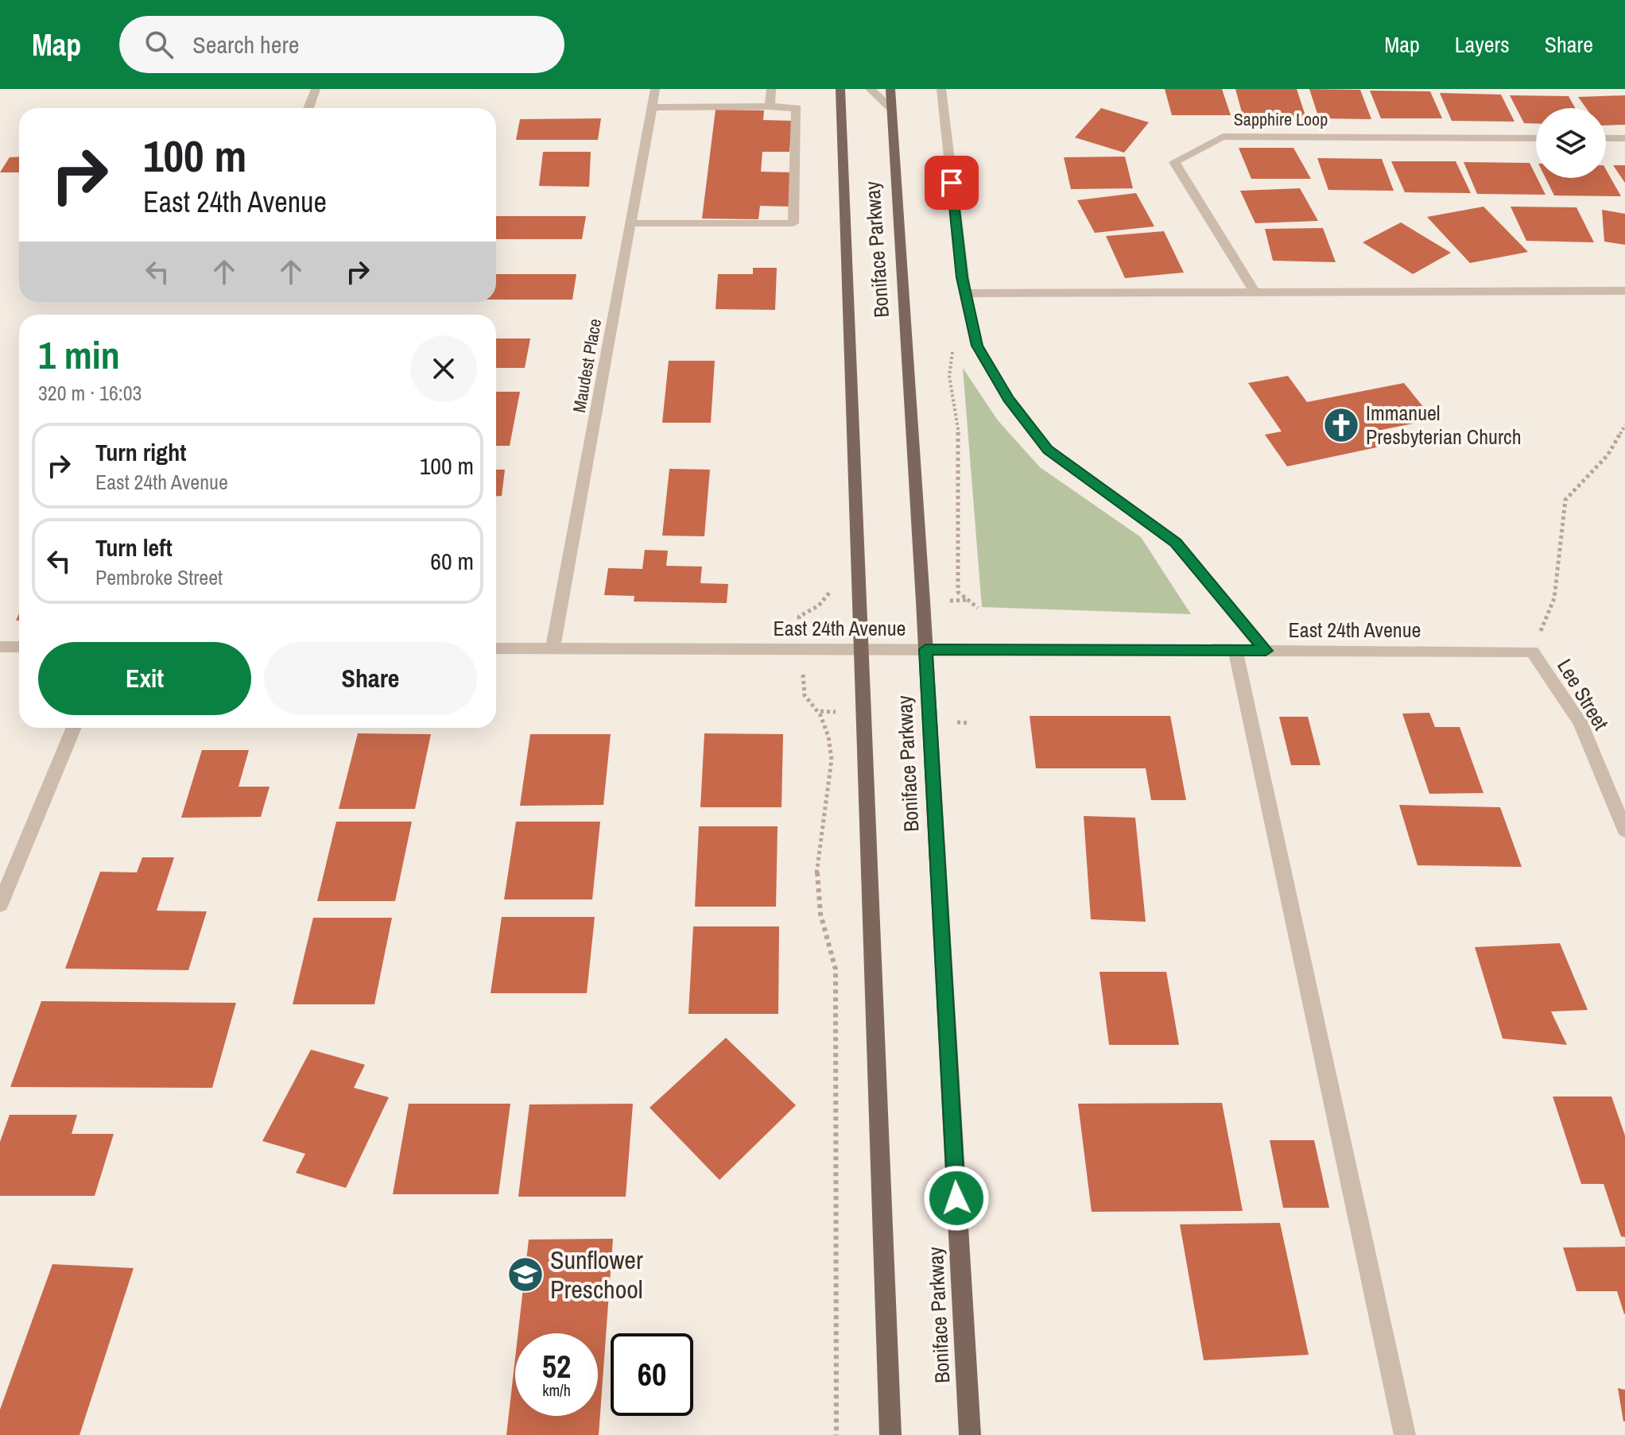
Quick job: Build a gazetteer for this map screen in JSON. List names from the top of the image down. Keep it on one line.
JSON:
{"streets":{"main road":["Boniface Parkway"],"street":["Sapphire Loop","Maudest Place","East 24th Avenue","Lee Street"]},"crossings":[["Boniface Parkway","East 24th Avenue"],["Maudest Place","East 24th Avenue"],["East 24th Avenue","Lee Street"]],"places":{"church":["Immanuel Presbyterian Church"],"school or university":["Sunflower Preschool"]},"page":{"header":"Map","search":"Search here","nav":["Map","Layers","Share"],"turn":["100 m","East 24th Avenue"],"heading":["1 min","320 m · 16:03"],"list":[{"name":"Turn right","note":"East 24th Avenue","value":"100 m"},{"name":"Turn left","note":"Pembroke Street","value":"60 m"}],"buttons":["Exit","Share"],"speed":"52 km/h","limit":"60"}}
